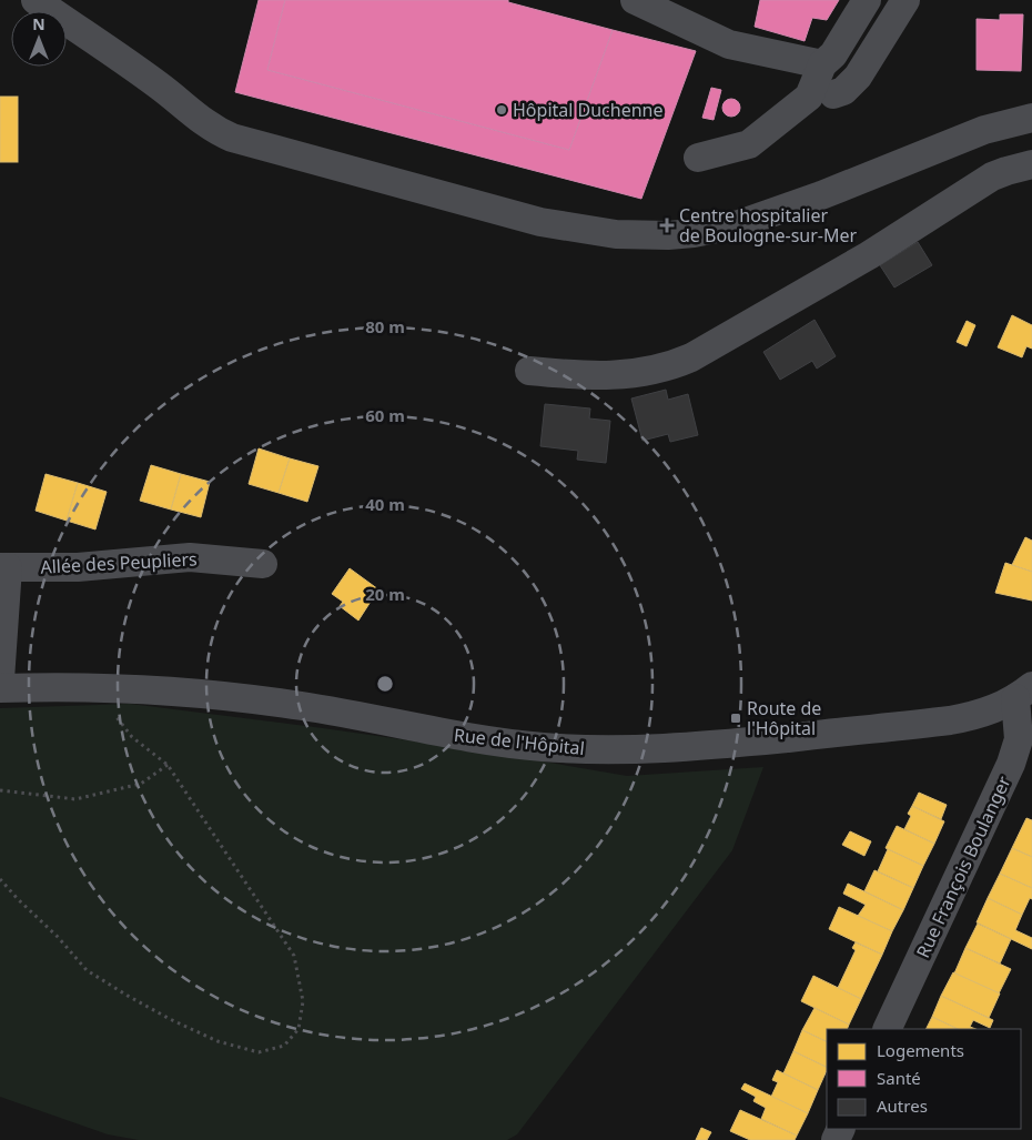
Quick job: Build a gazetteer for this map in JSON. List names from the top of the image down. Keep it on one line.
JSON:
{"streets":{"street":["Allée des Peupliers","Rue de l'Hôpital","Rue François Boulanger"]},"crossings":[["Rue de l'Hôpital","Rue François Boulanger"]],"places":{"other":["Hôpital Duchenne"],"health":["Centre hospitalier de Boulogne-sur-Mer"],"transit":["Route de l'Hôpital"]},"legend":["Logements","Santé","Autres"],"north":"top","rings":["80 m","60 m","40 m","20 m"]}
